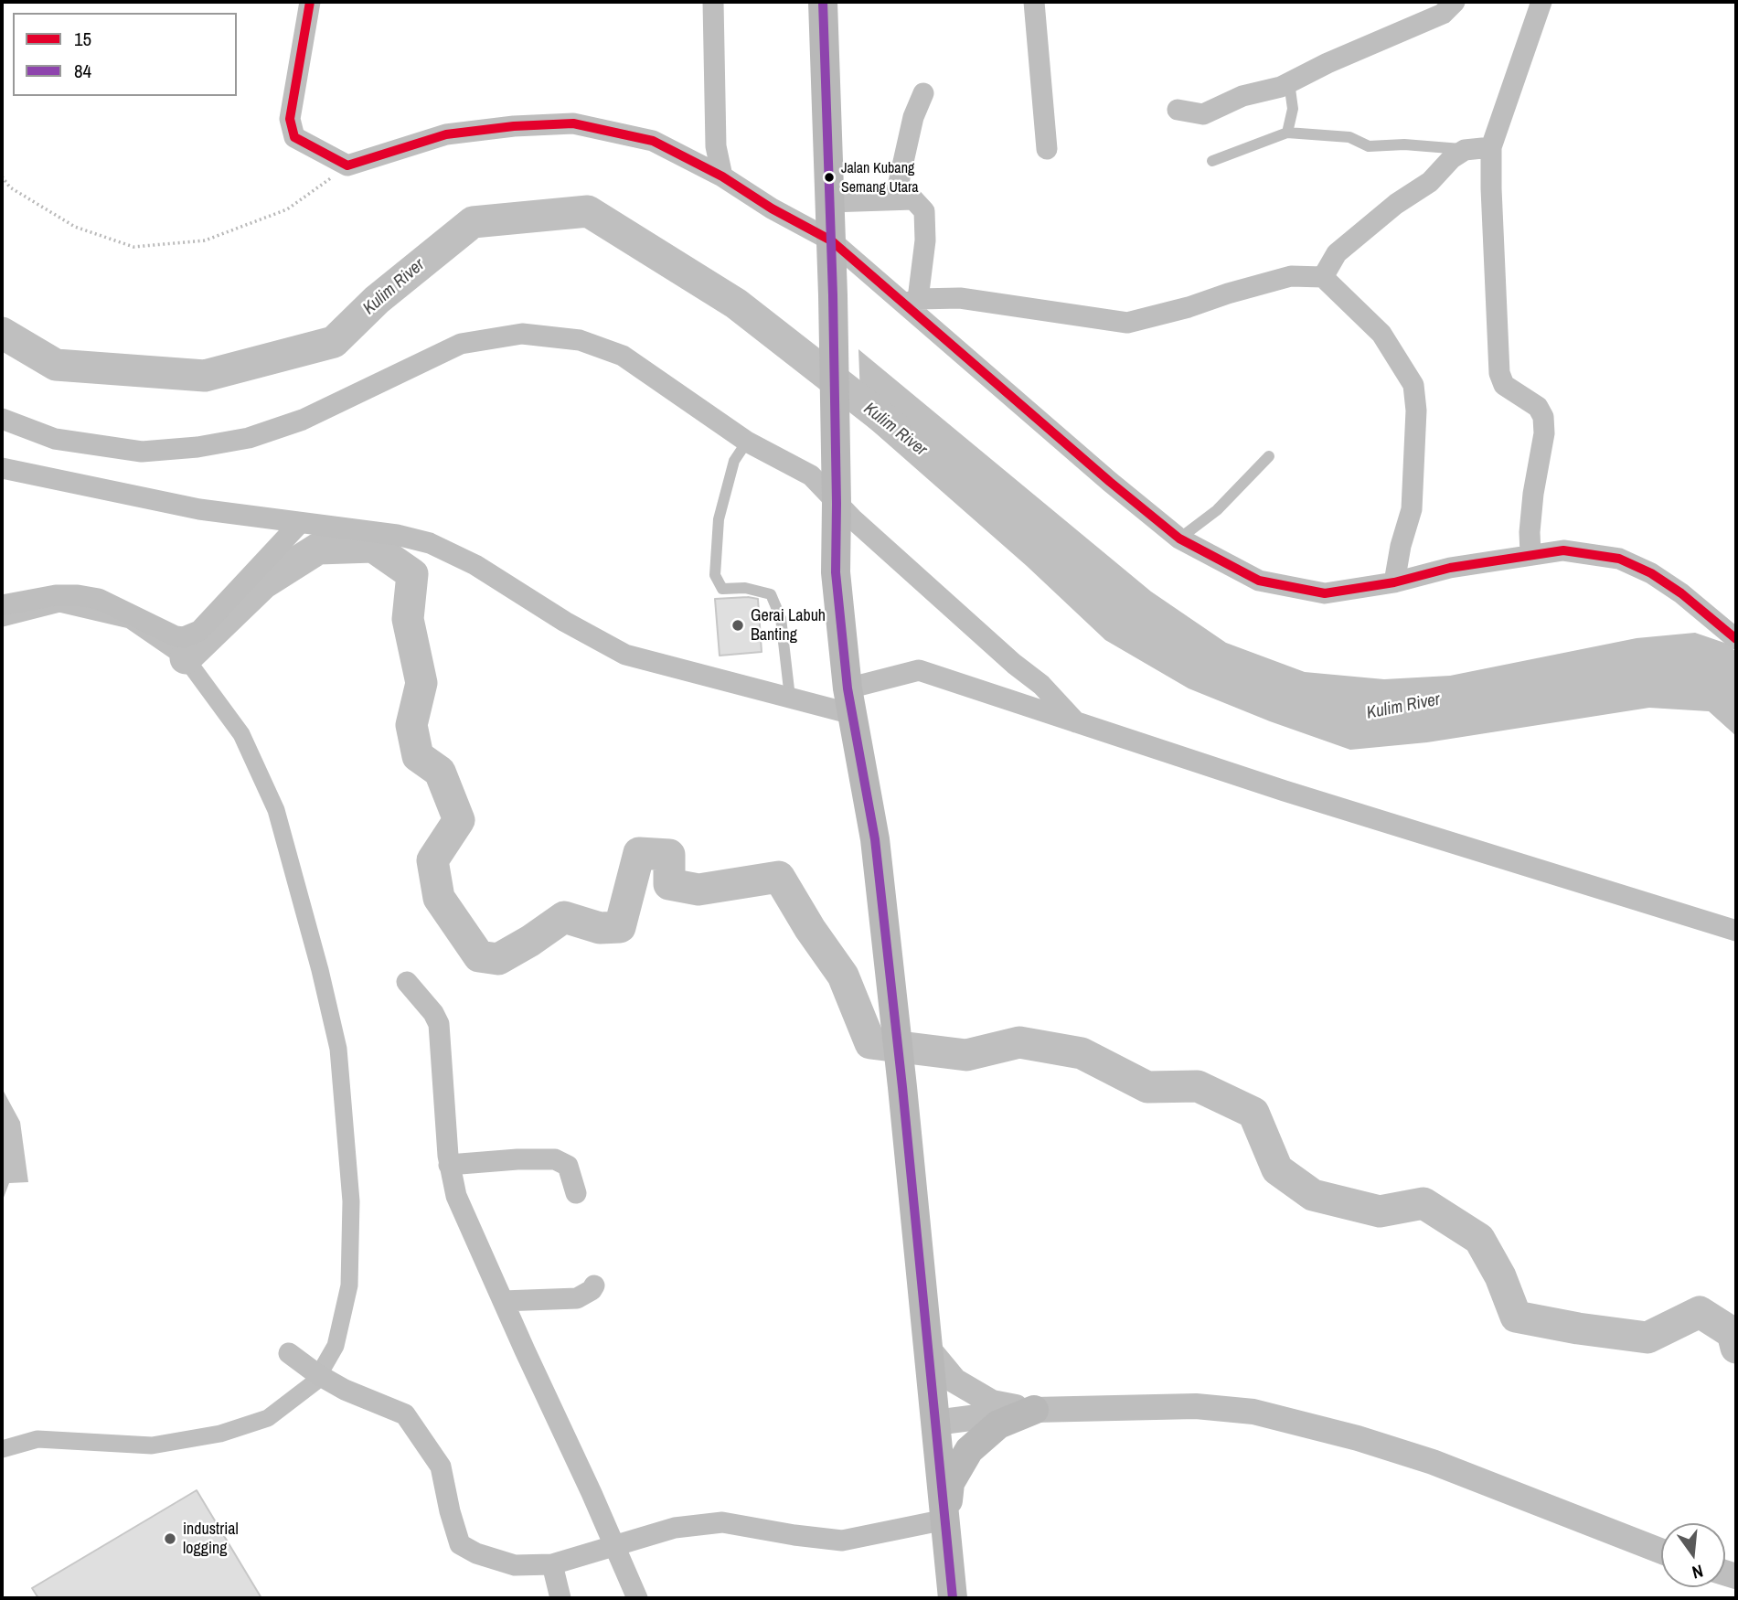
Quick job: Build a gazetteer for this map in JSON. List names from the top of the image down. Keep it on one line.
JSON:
{"water":["Kulim River"],"places":["Jalan Kubang Semang Utara","Gerai Labuh Banting","industrial logging"],"lines":["transit line 15","transit line 84"],"legend":["15","84"],"north":"bottom"}
